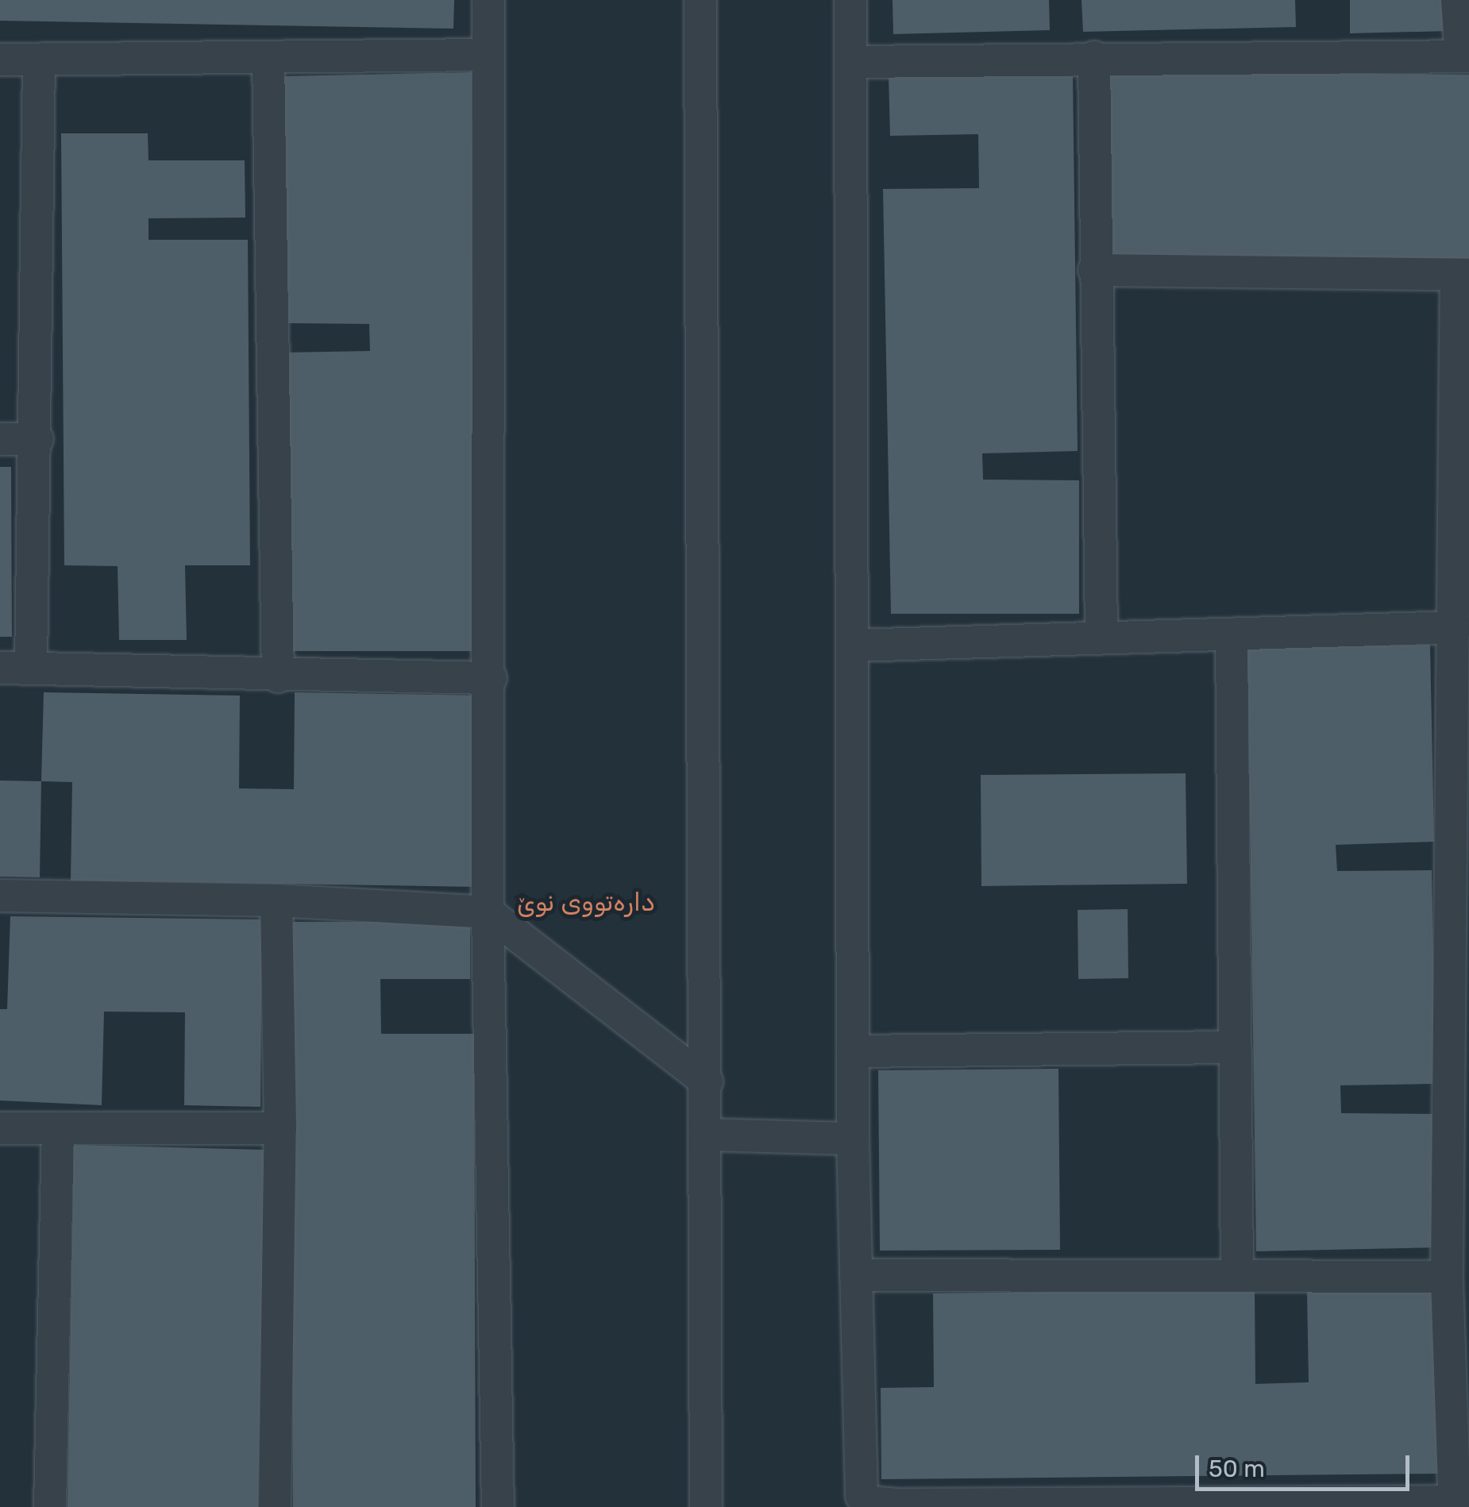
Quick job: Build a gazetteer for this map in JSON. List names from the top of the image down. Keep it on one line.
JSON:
{"districts":["دارەتووی نوێ"],"scale_bar":"50 m"}
